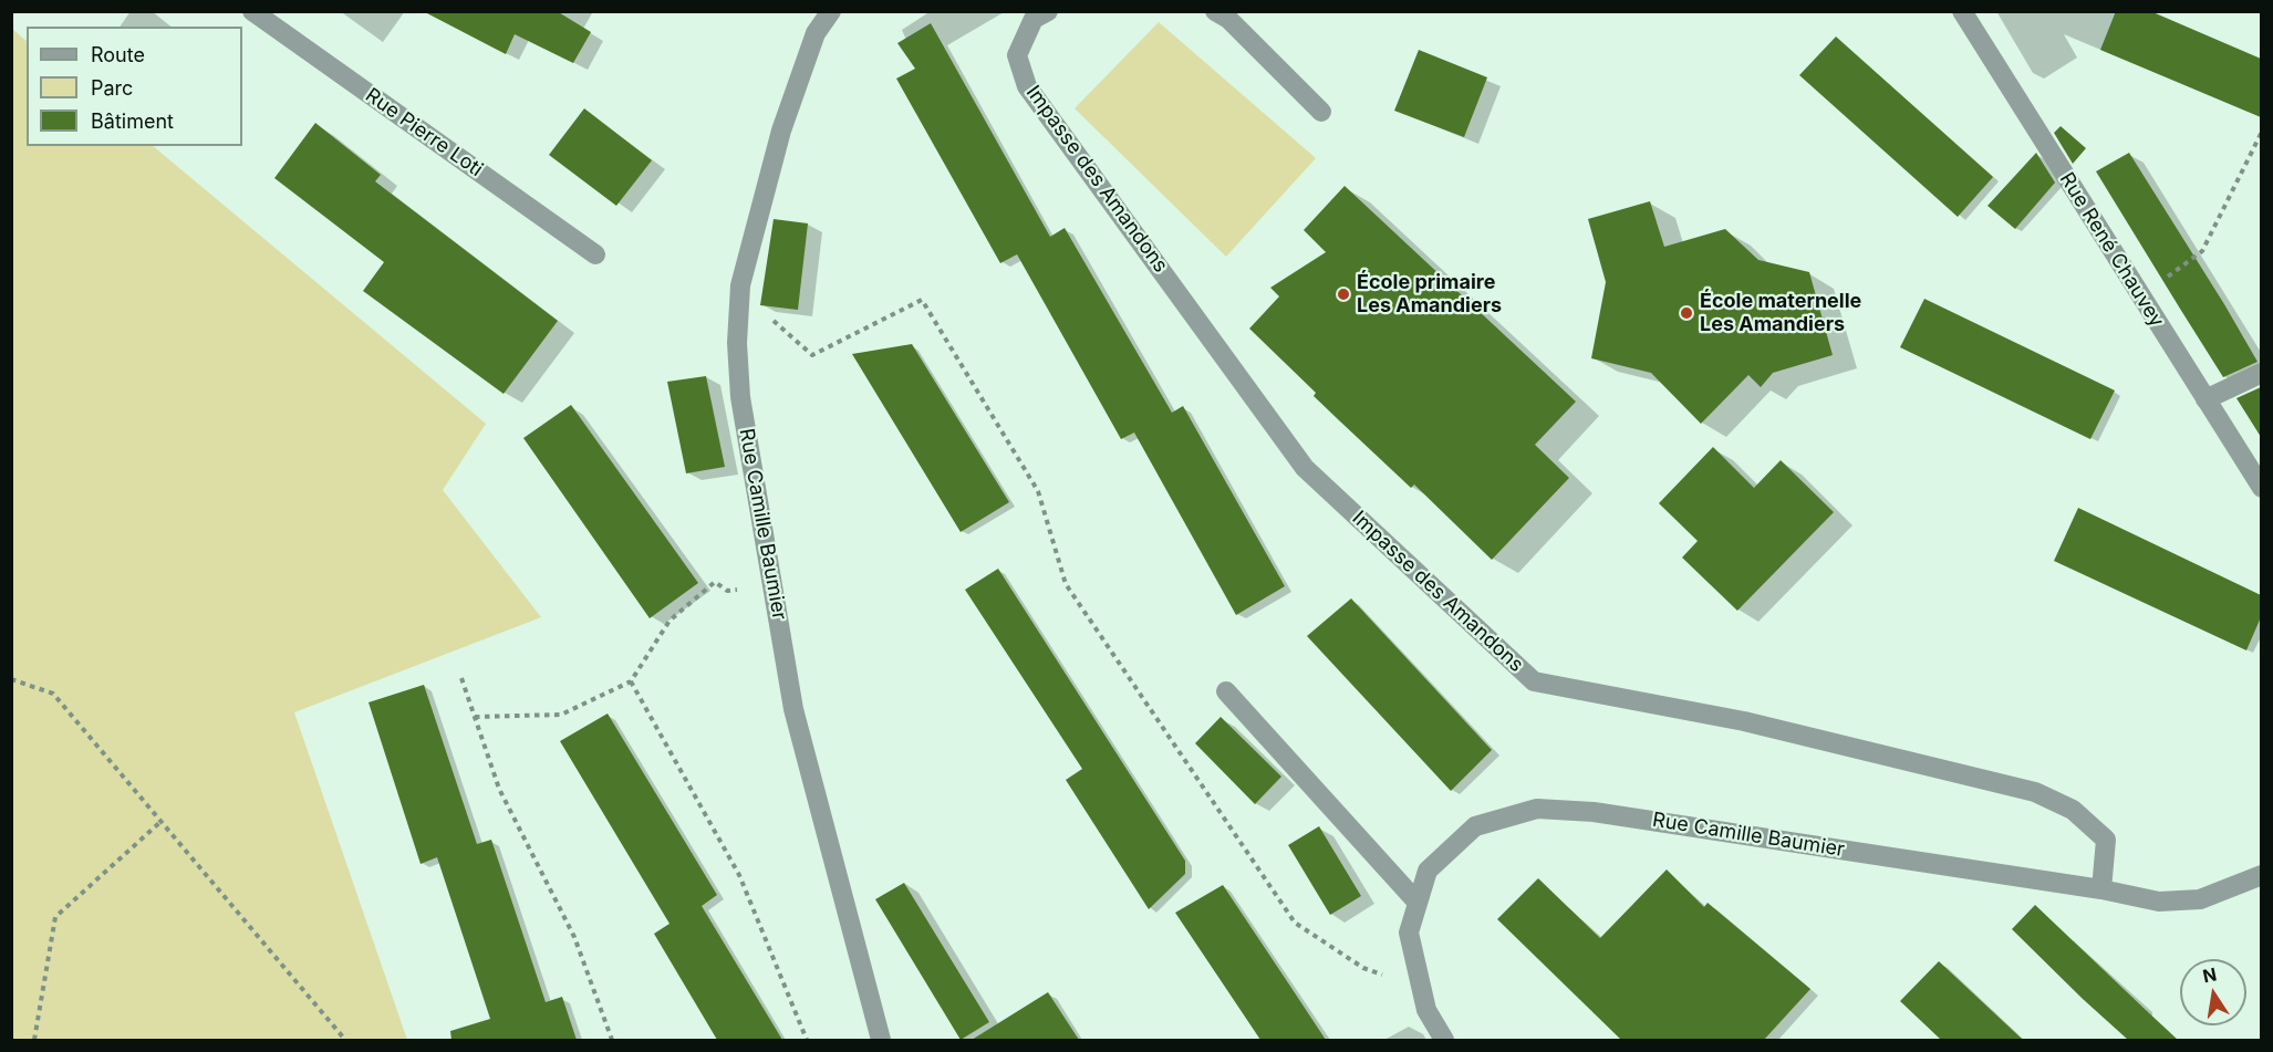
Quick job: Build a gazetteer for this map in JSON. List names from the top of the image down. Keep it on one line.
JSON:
{"streets":{"street":["Rue Pierre Loti","Impasse des Amandons","Rue René Chauvey","Rue Camille Baumier"]},"crossings":[["Impasse des Amandons","Rue Camille Baumier"]],"places":["École primaire Les Amandiers","École maternelle Les Amandiers"],"legend":["Route","Parc","Bâtiment"],"north":"top"}
